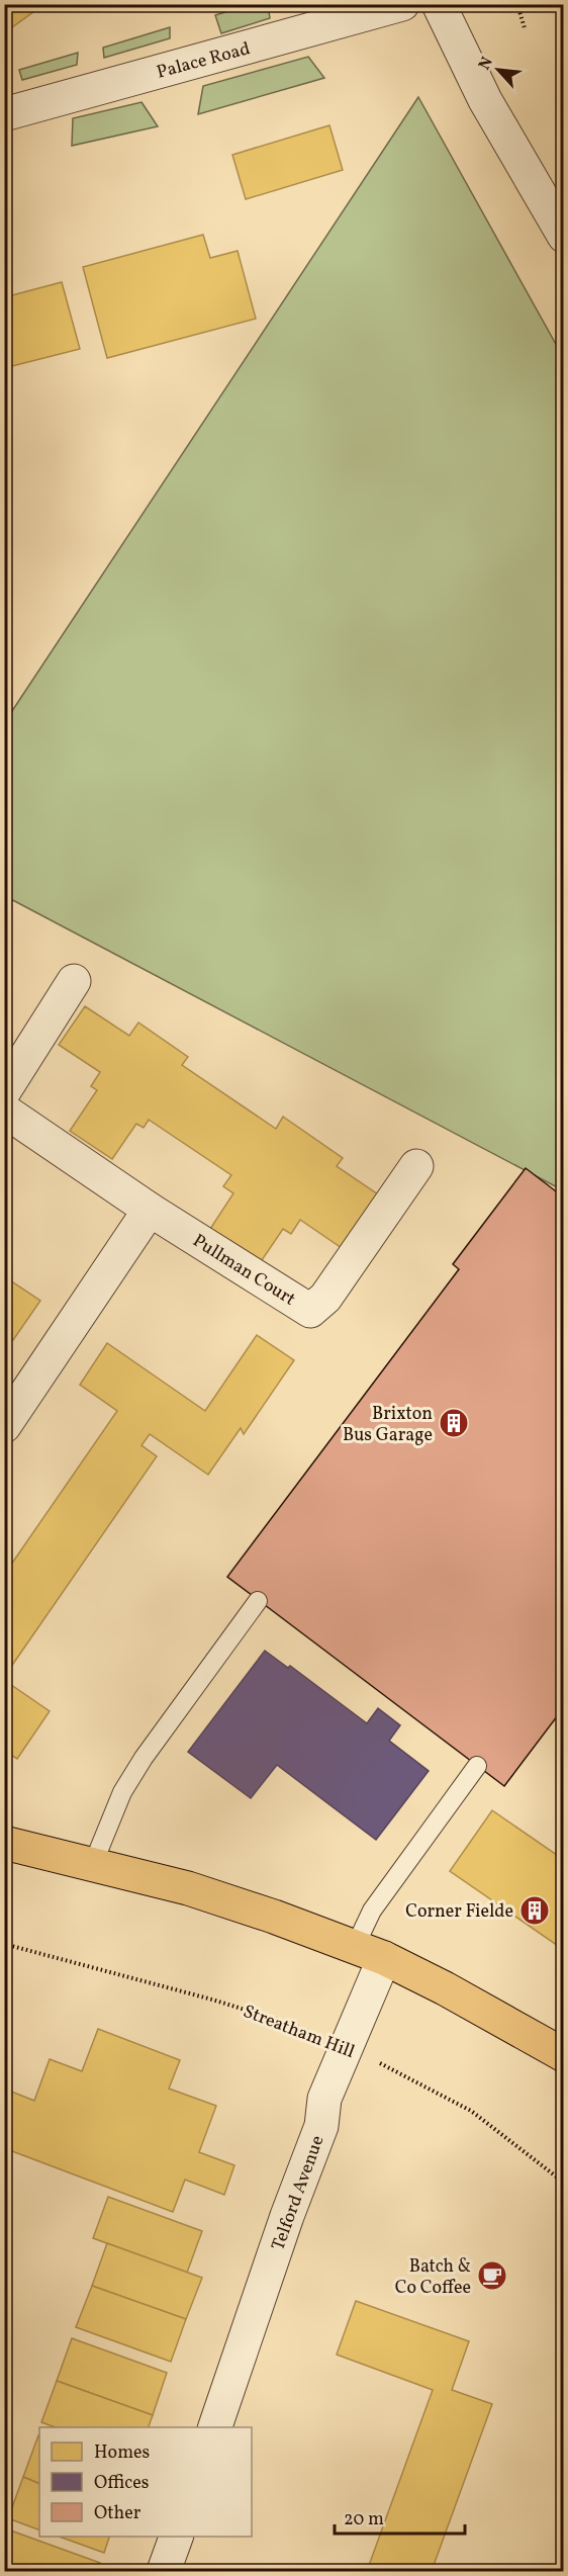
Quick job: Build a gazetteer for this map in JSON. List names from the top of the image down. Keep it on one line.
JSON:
{"streets":{"street":["Palace Road","Pullman Court","Telford Avenue"],"path":["Streatham Hill"]},"crossings":[["Streatham Hill","Telford Avenue"]],"places":{"building":["Brixton Bus Garage","Corner Fielde"],"cafe":["Batch & Co Coffee"]},"legend":["Homes","Offices","Other"],"scale_bar":"20 m","north":"top left"}
